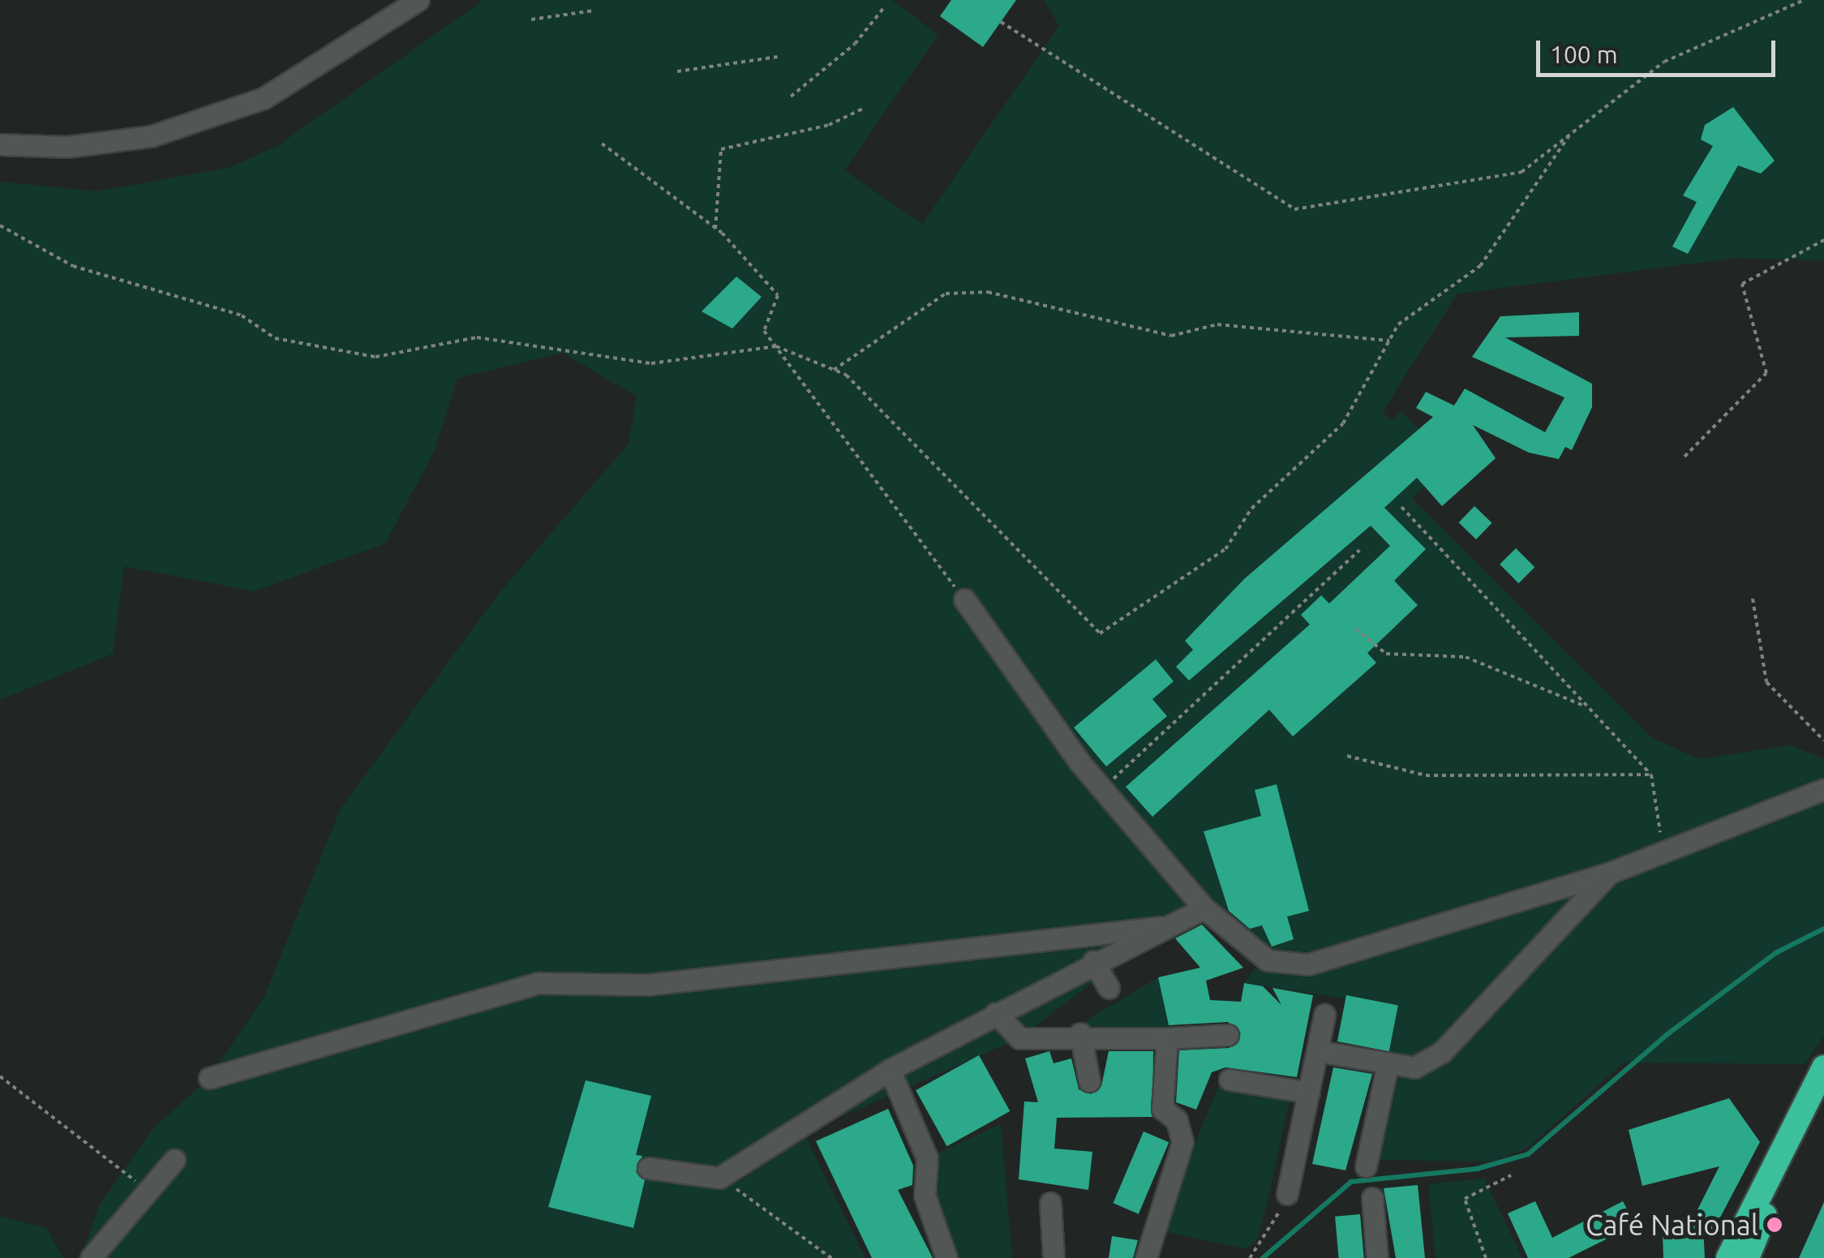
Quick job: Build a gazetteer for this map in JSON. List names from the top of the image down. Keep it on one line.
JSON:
{"places":["Café National"],"scale_bar":"100 m"}
